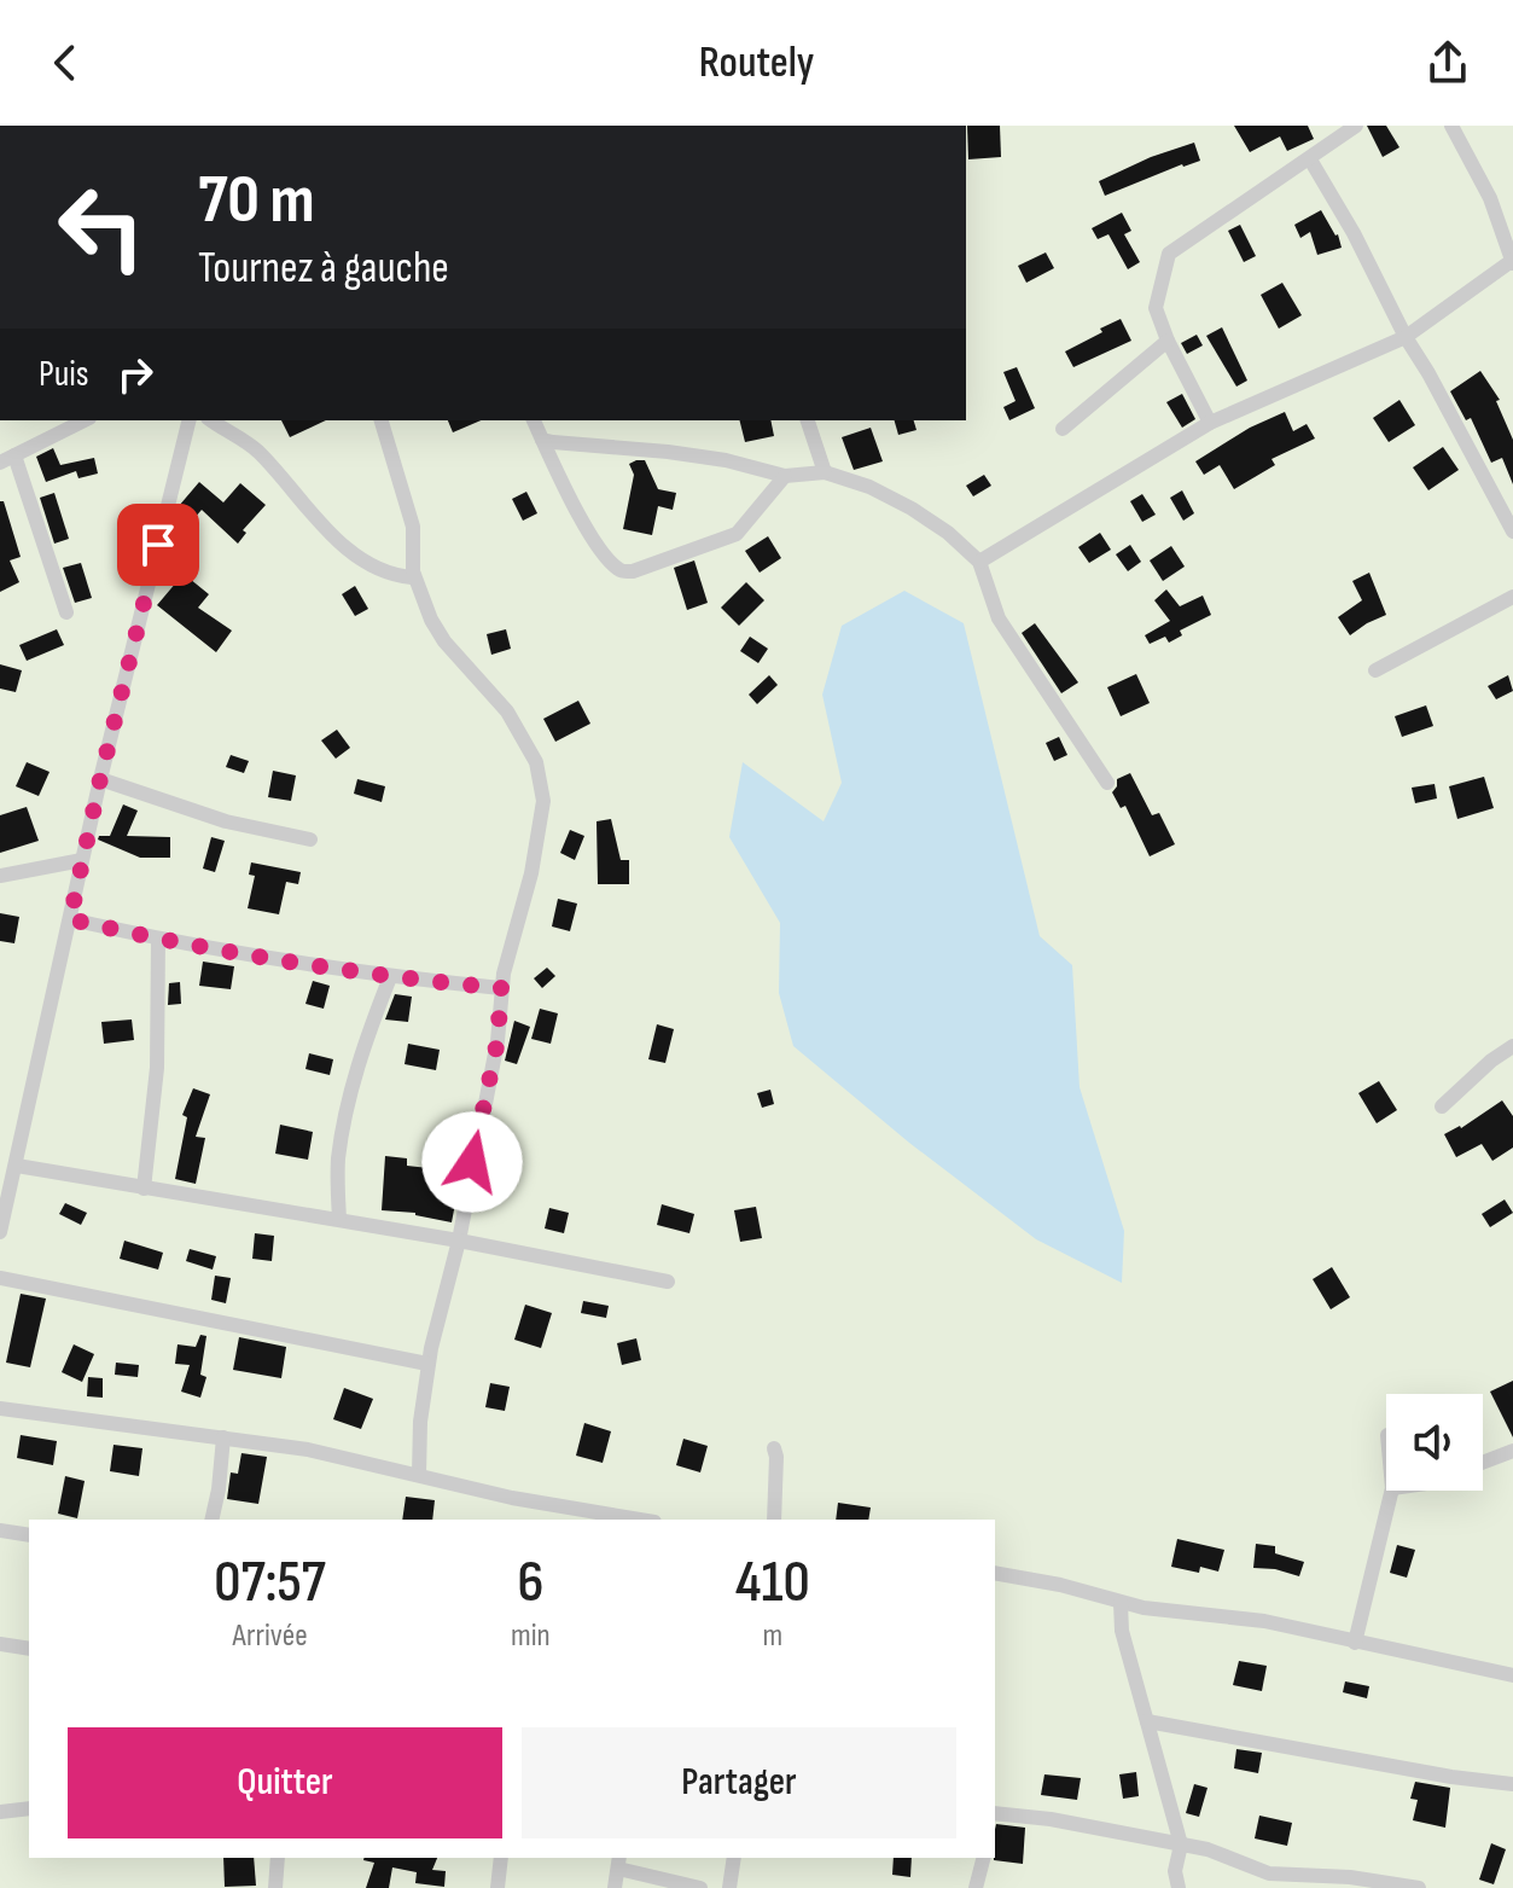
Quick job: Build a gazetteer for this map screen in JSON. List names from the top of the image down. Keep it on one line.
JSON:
{"page":{"header":"Routely","turn":["70 m","Tournez à gauche"],"then":"Puis","eta":["07:57","Arrivée","6","min","410","m"],"buttons":["Quitter","Partager"]}}
